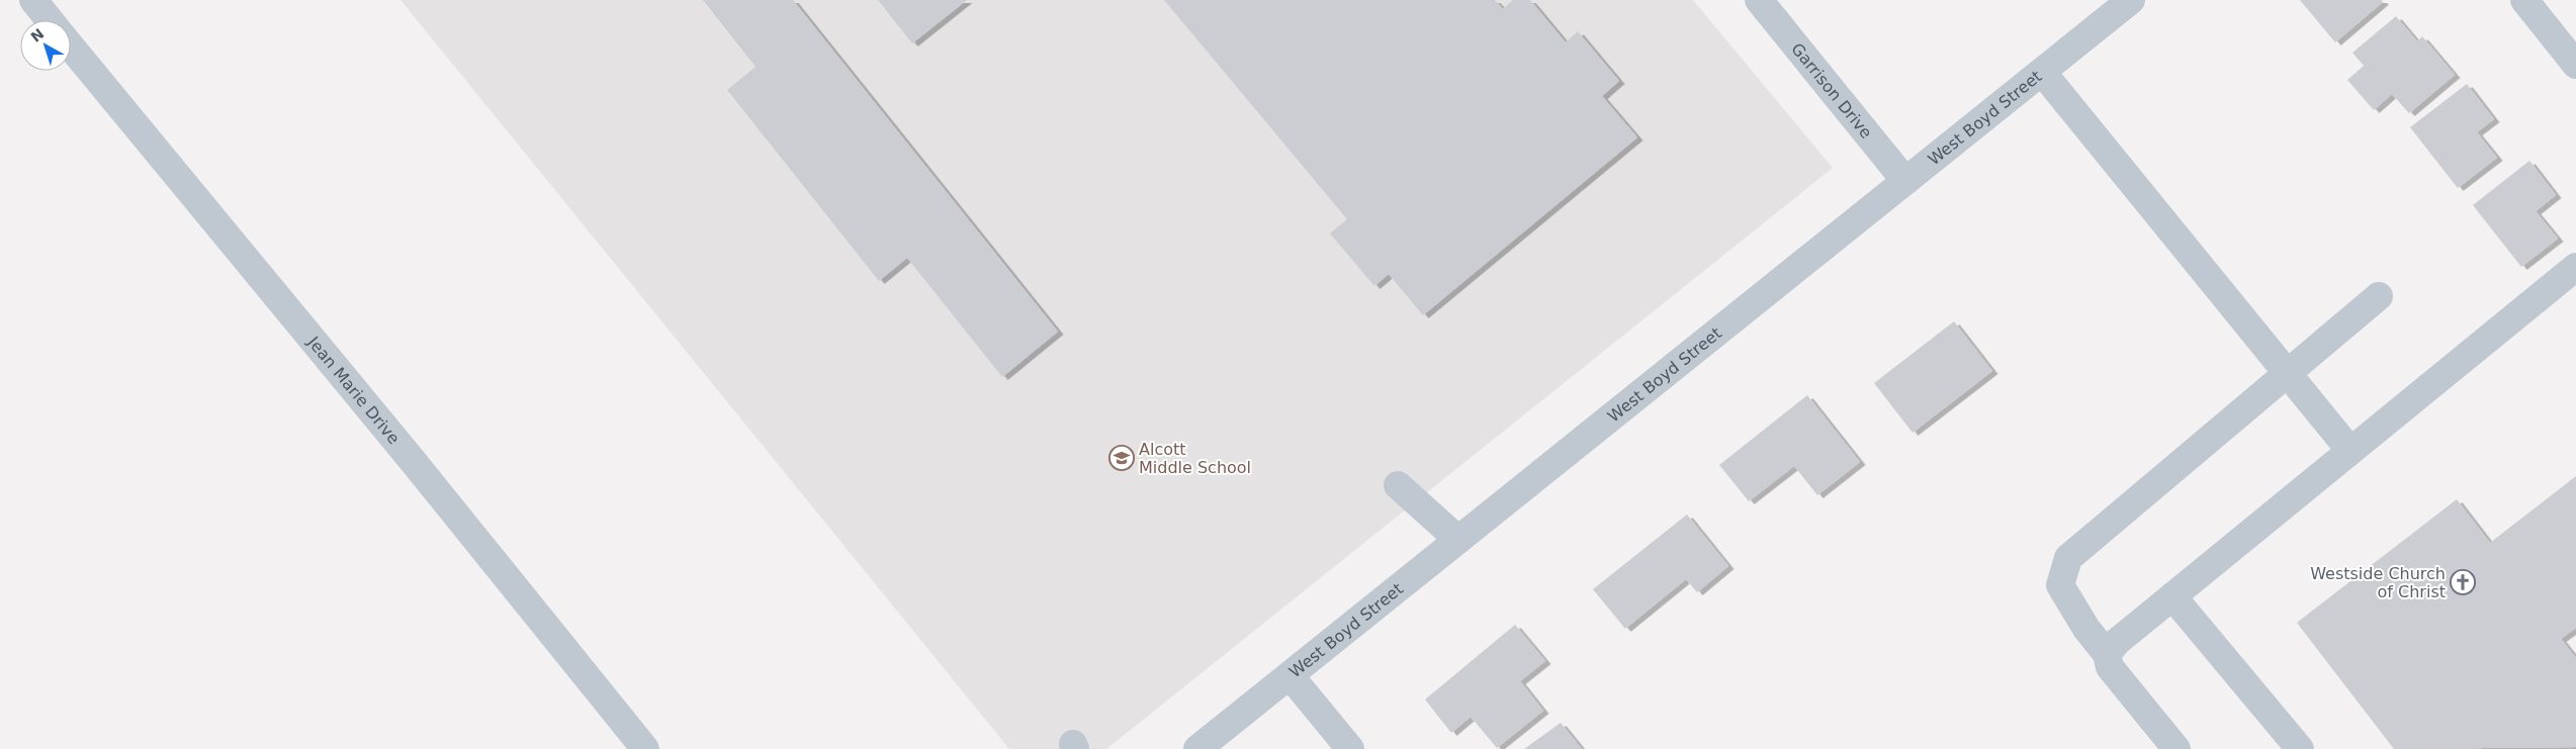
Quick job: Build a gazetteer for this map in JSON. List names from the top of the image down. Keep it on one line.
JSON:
{"streets":{"street":["Garrison Drive","West Boyd Street","Jean Marie Drive"]},"crossings":[["Garrison Drive","West Boyd Street"]],"places":{"school or university":["Alcott Middle School"],"church":["Westside Church of Christ"]},"north":"top left"}
